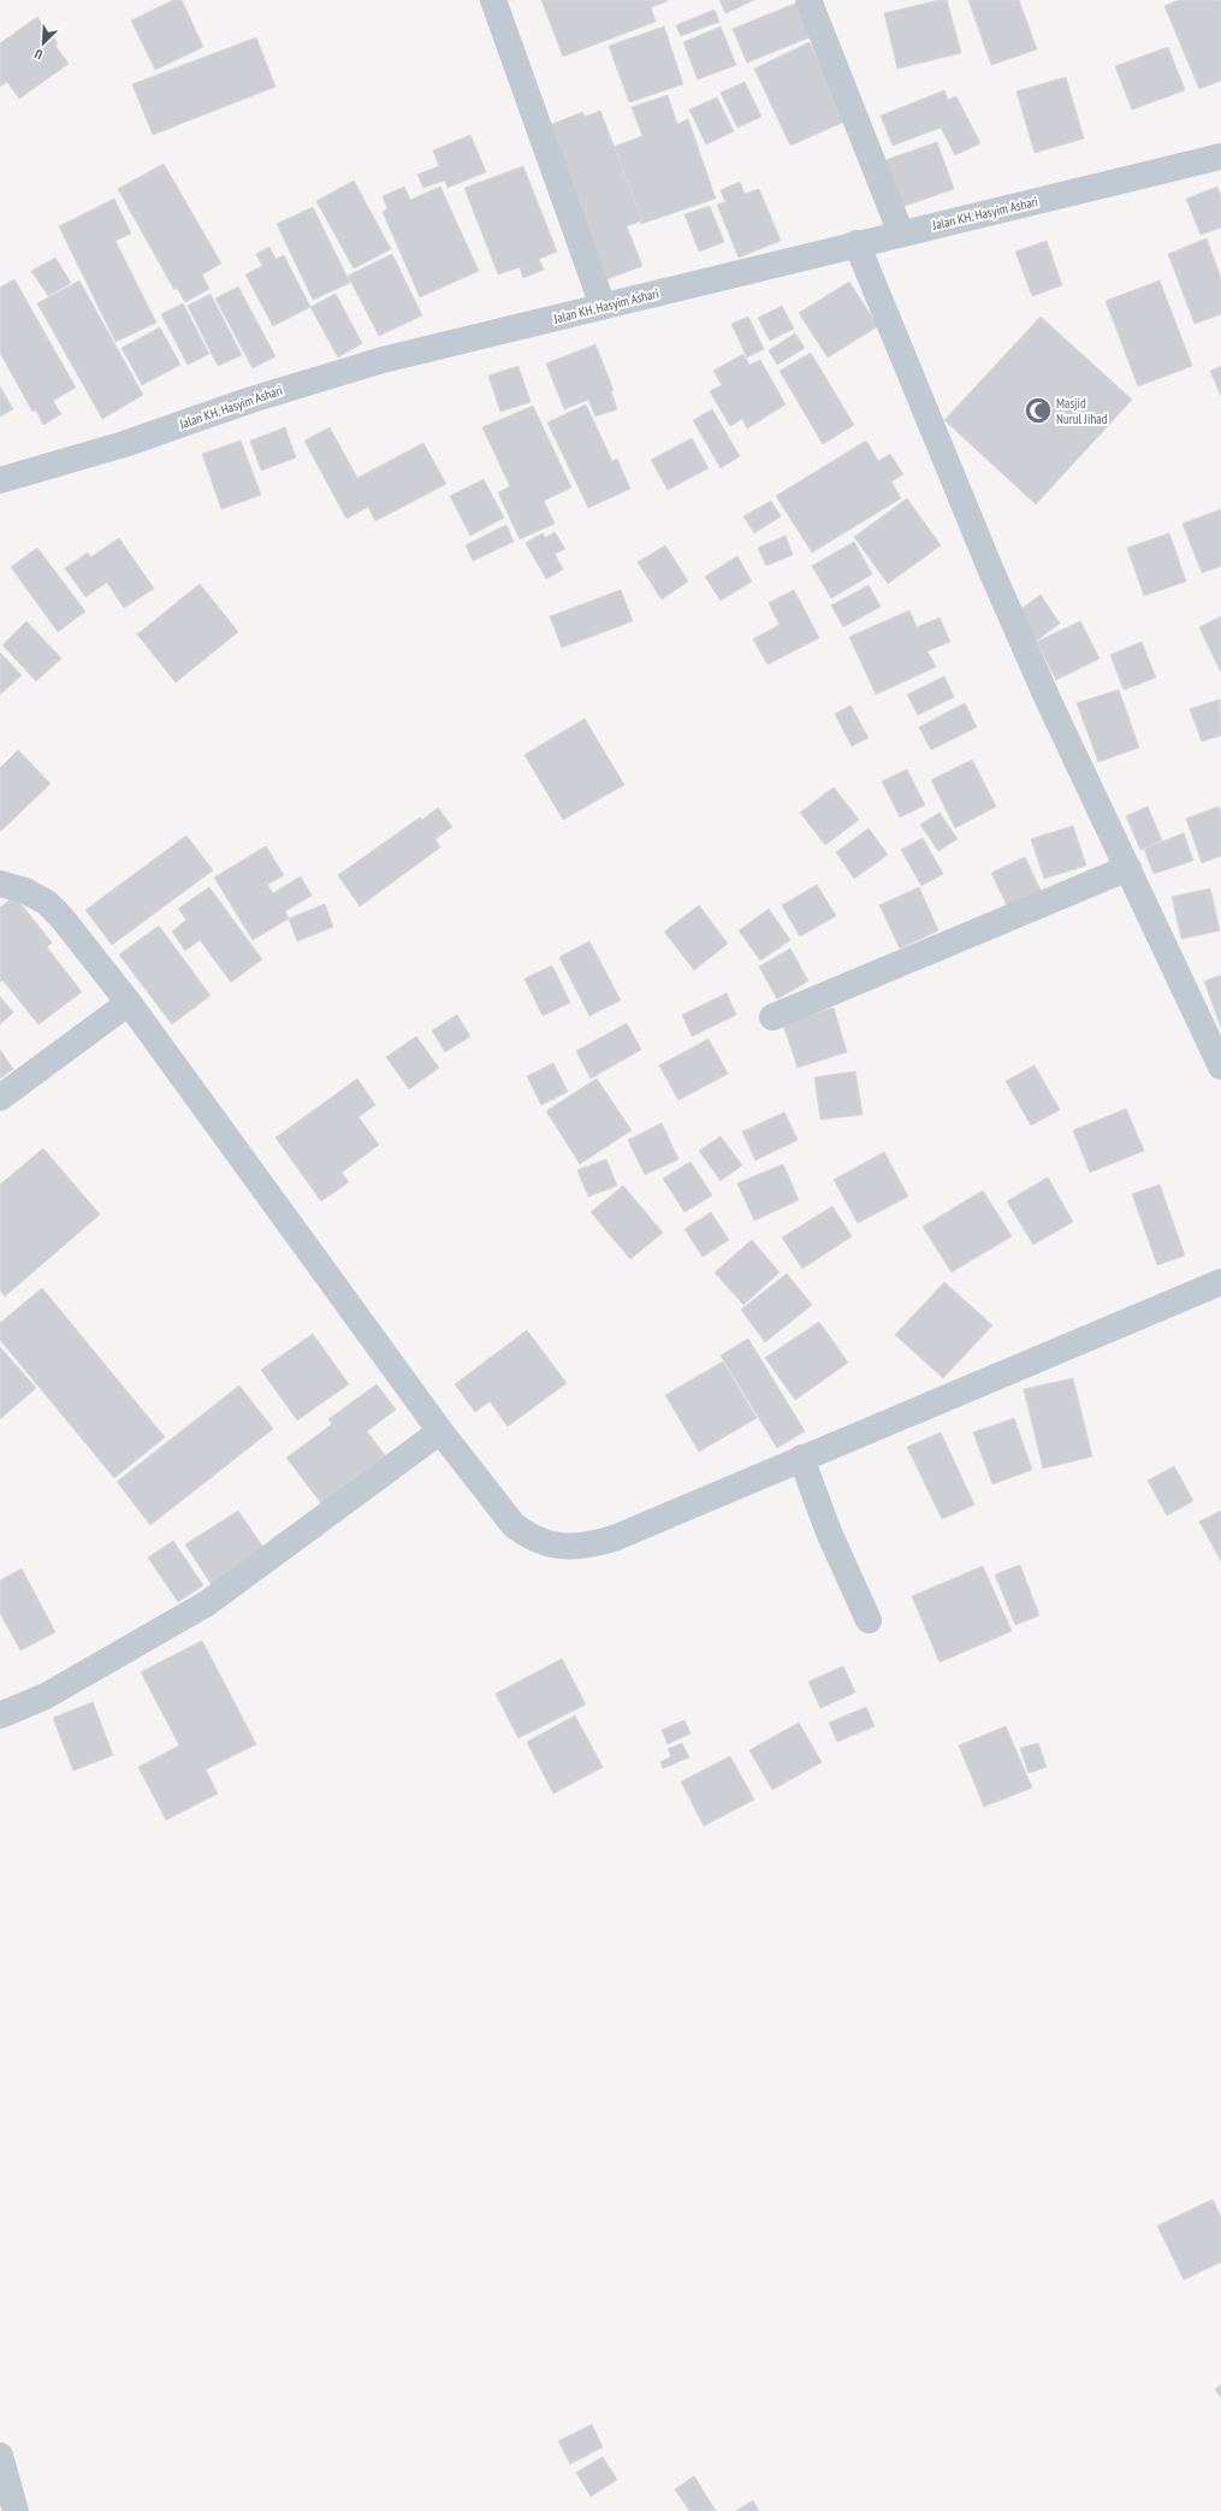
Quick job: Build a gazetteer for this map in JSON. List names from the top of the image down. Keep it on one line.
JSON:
{"streets":{"street":["Jalan KH. Hasyim Ashari"]},"places":{"mosque":["Masjid Nurul Jihad"]},"north":"bottom left"}
